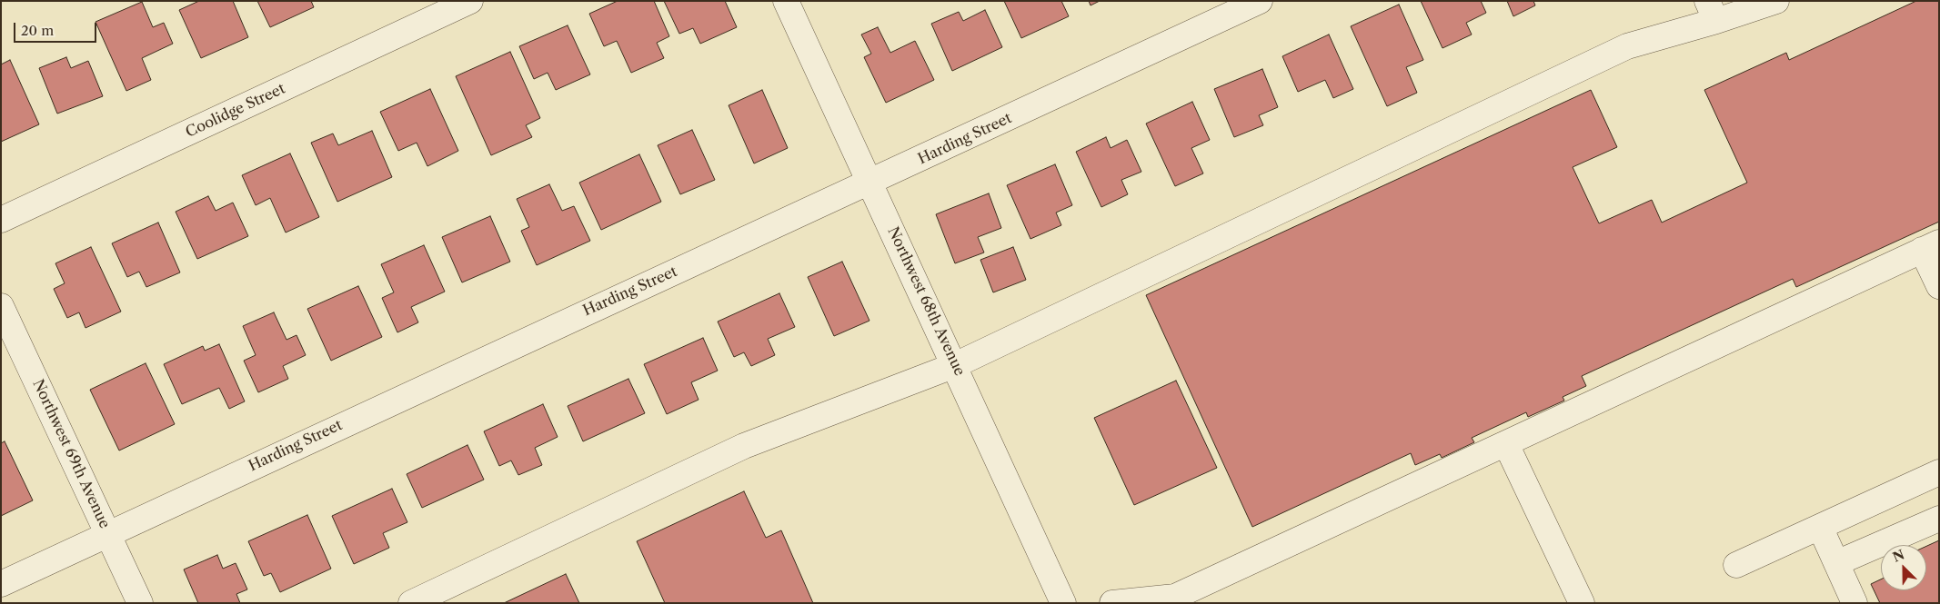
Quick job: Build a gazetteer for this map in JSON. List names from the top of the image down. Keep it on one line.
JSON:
{"streets":{"street":["Coolidge Street","Harding Street","Northwest 68th Avenue","Northwest 69th Avenue"]},"crossings":[["Harding Street","Northwest 68th Avenue"],["Harding Street","Northwest 69th Avenue"]],"scale_bar":"20 m","north":"top left"}
